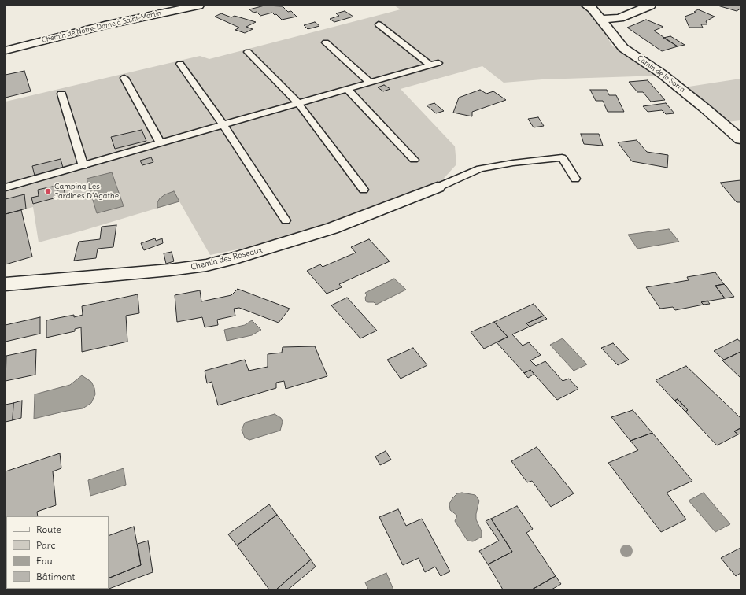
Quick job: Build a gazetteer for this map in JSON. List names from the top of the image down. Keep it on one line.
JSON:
{"streets":{"street":["Chemin de Notre-Dame à Saint-Martin","Camin de la Sorra","Chemin des Roseaux"]},"places":["Camping Les Jardines D’Agathe"],"legend":["Route","Parc","Eau","Bâtiment"]}
